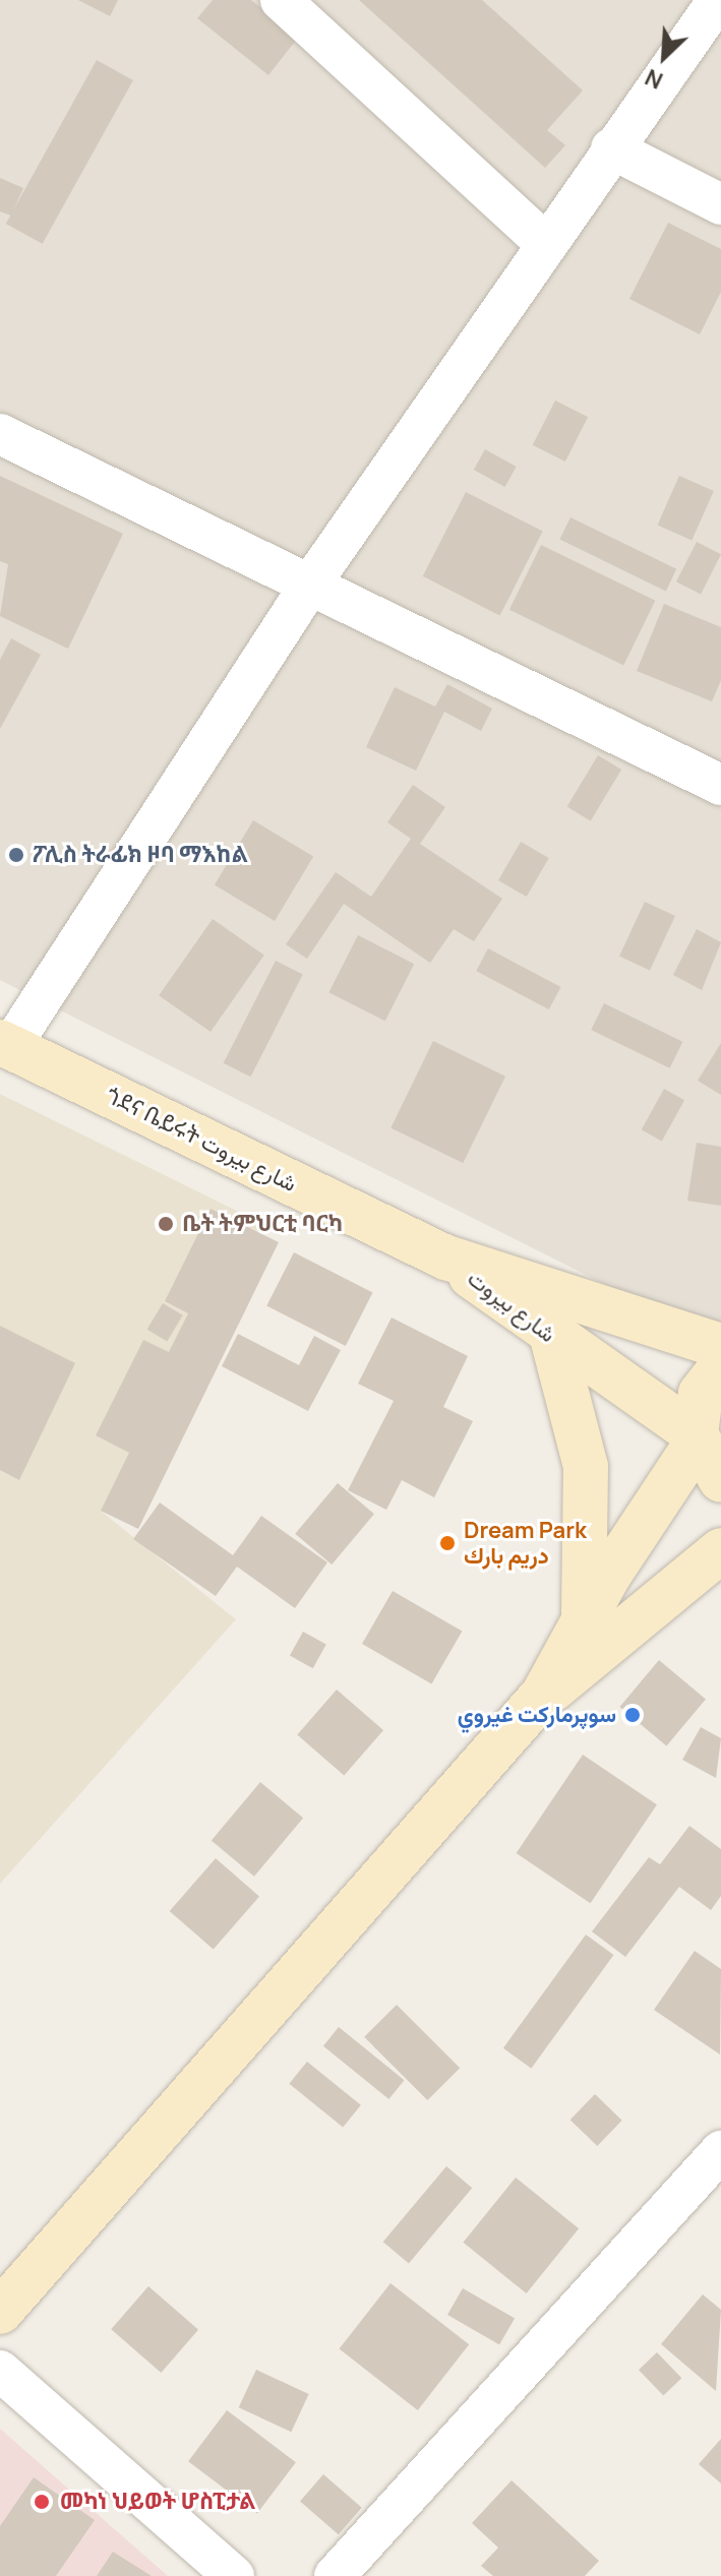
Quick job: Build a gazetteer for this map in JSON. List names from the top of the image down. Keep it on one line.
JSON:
{"streets":{"main road":["ጎደና ቤይሩት شارع بيروت","شارع بيروت"]},"crossings":[["ጎደና ቤይሩት شارع بيروت","شارع بيروت"]],"places":["ፖሊስ ትራፊክ ዞባ ማእከል","ቤት ትምህርቲ ባርካ","Dream Park دريم بارك","سوپرمارکت غيروي","መካነ ህይወት ሆስፒታል"],"north":"bottom left"}
